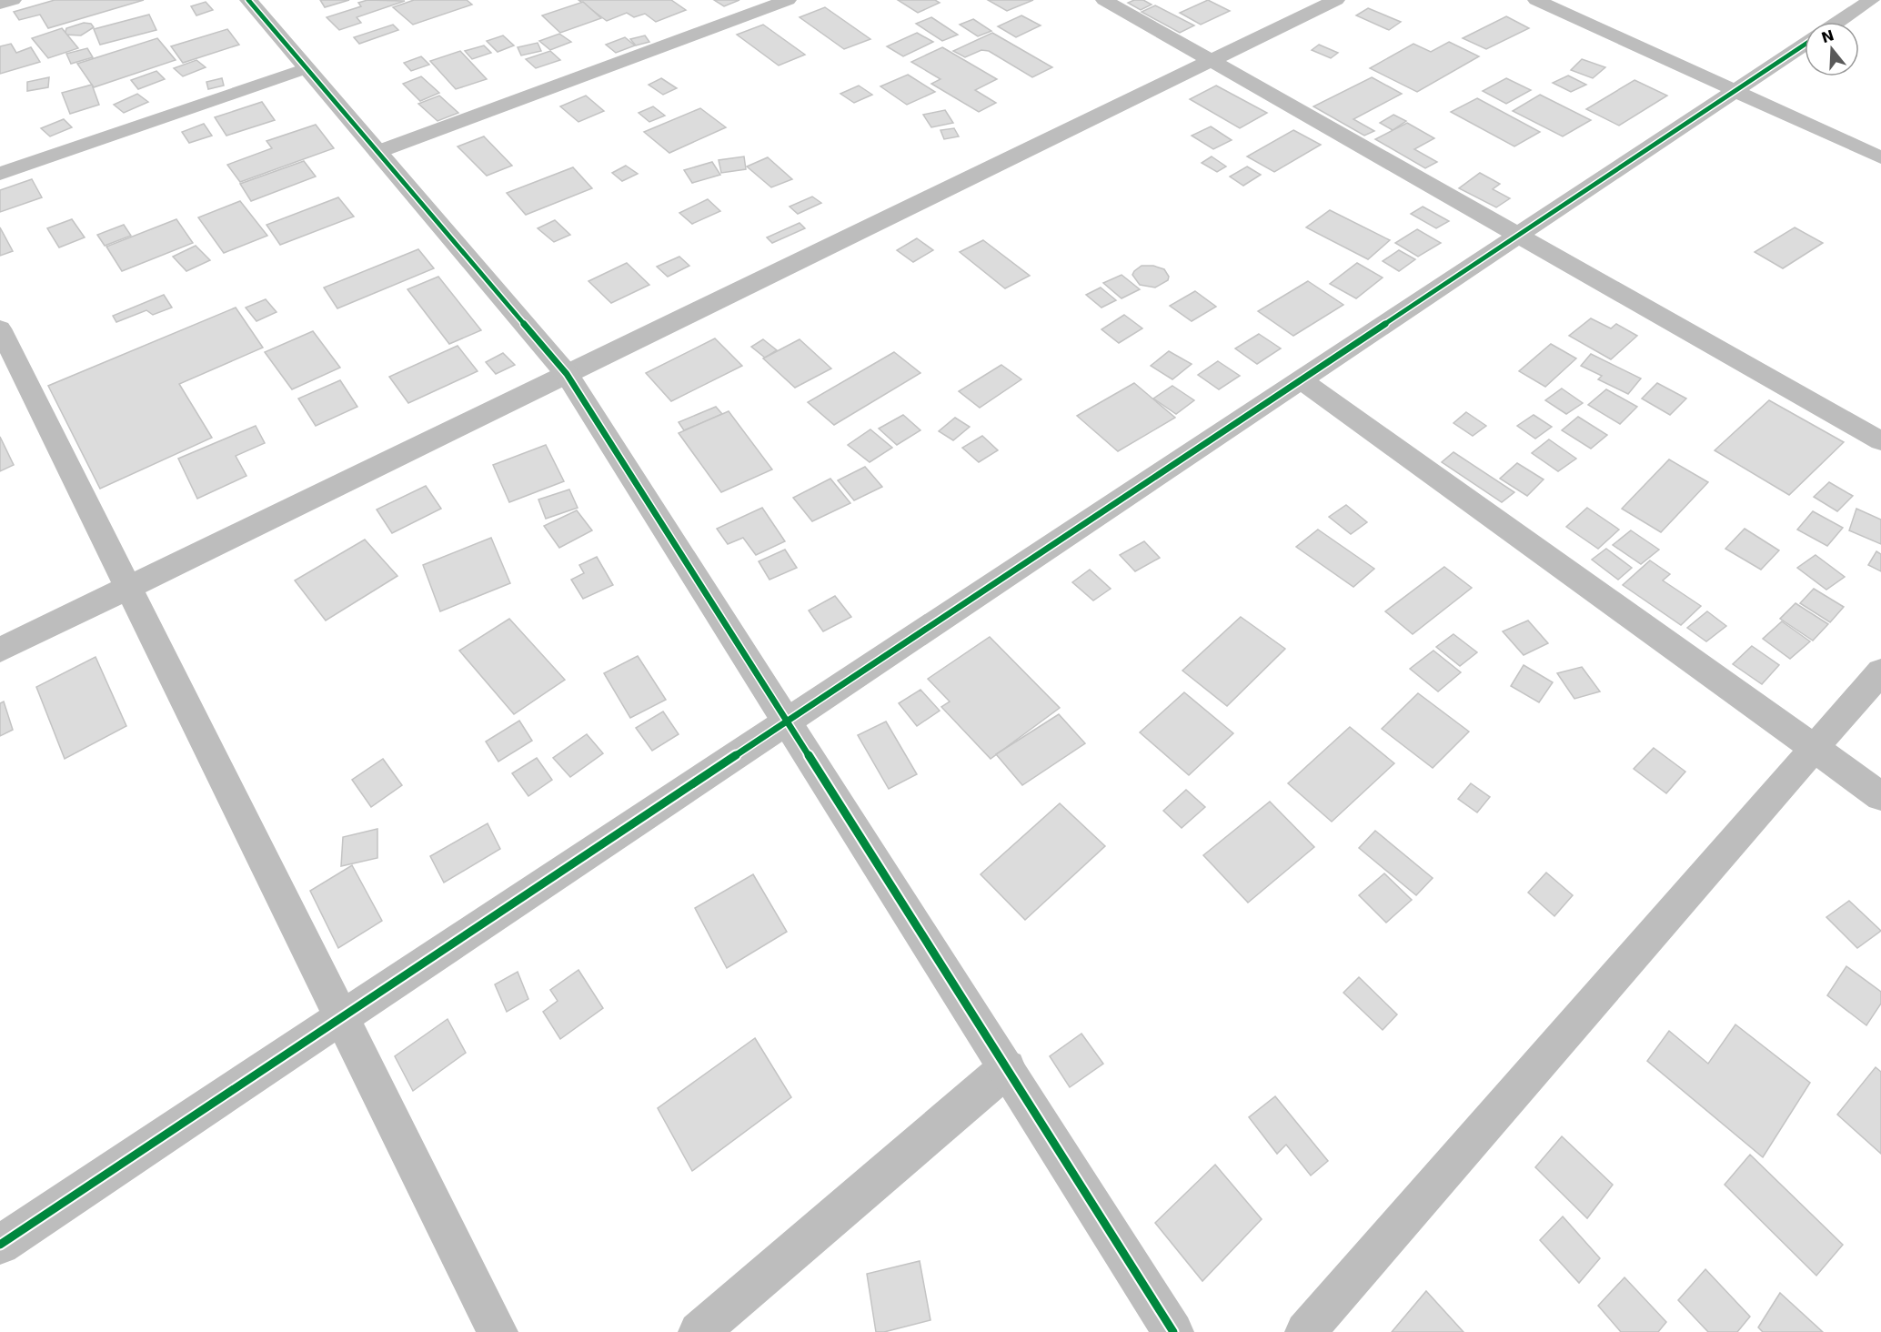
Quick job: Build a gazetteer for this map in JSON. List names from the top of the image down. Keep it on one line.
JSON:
{"north":"top"}
